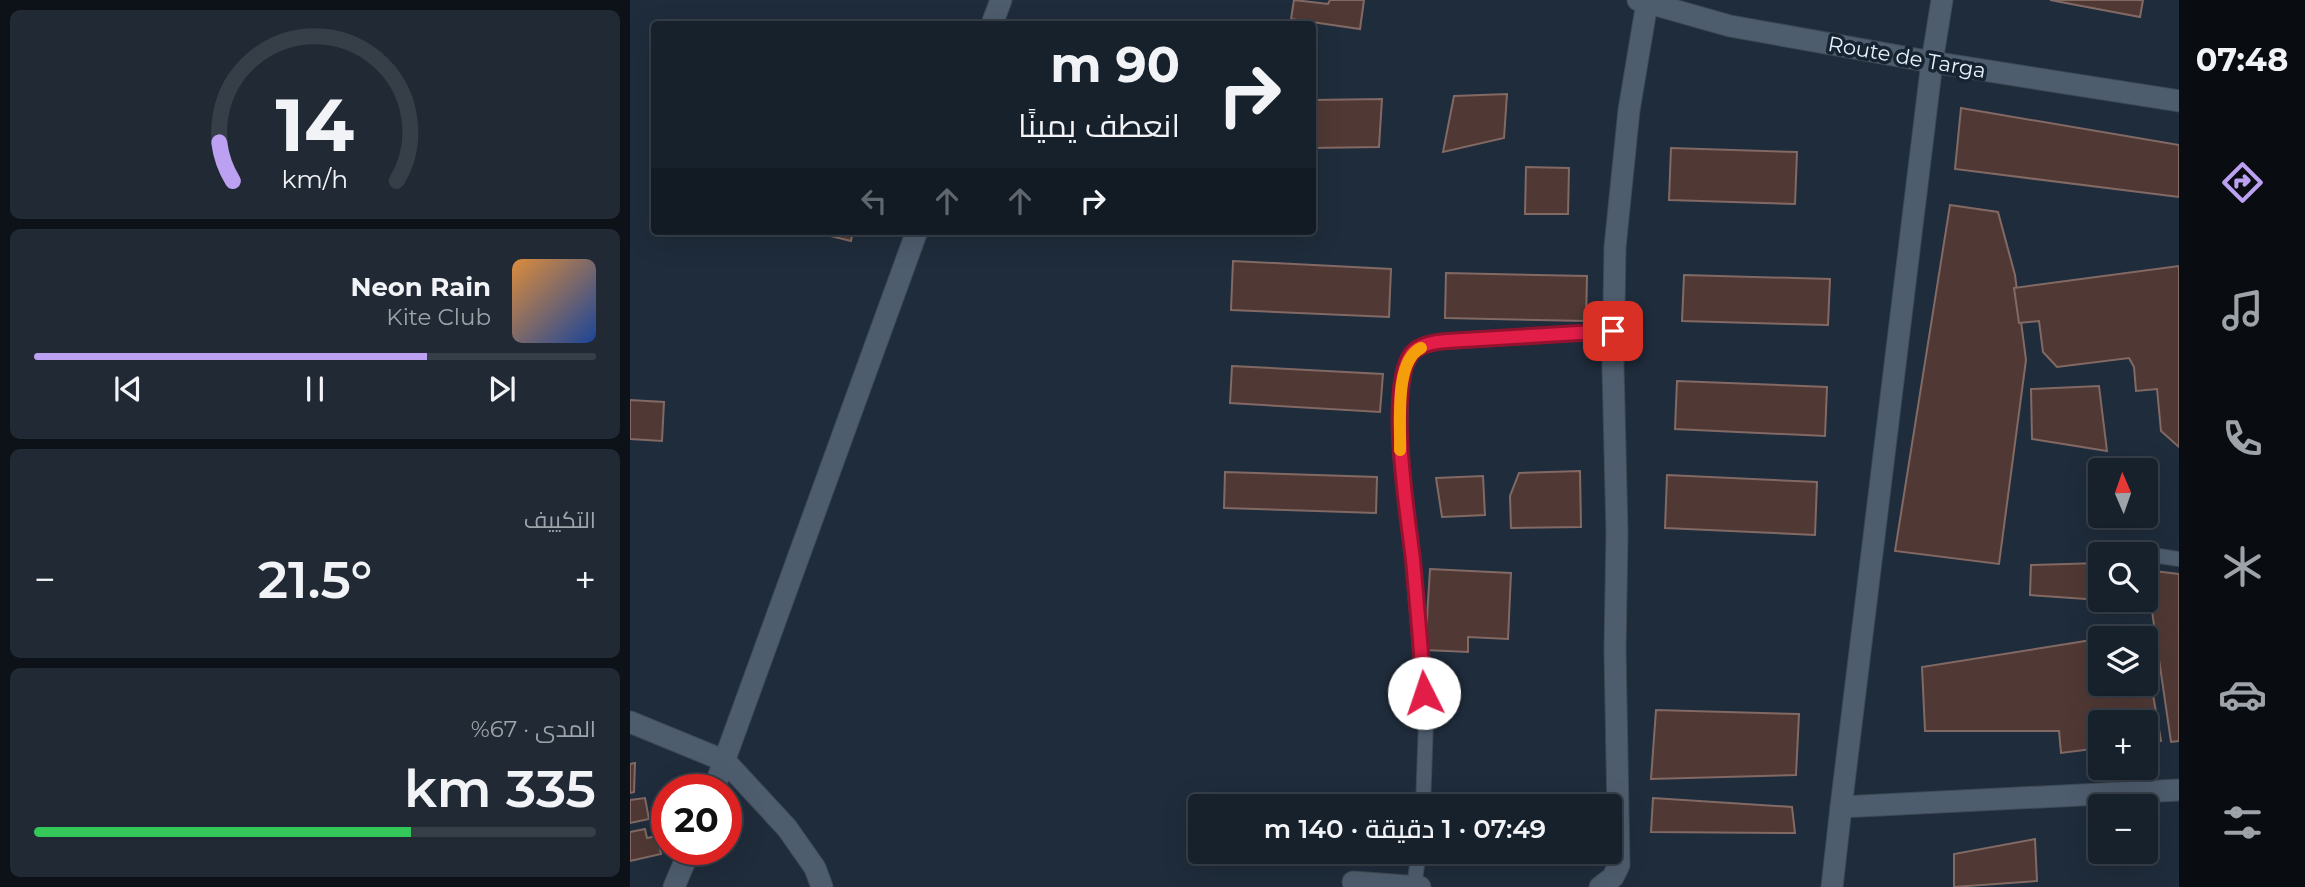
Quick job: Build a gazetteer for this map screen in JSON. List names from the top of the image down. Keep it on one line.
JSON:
{"streets":{"street":["Route de Targa"]},"north":"top","page":{"tabs":"07:48","turn":["90 m","انعطف يمينًا"],"song":["Neon Rain","Kite Club"],"tile":["التكييف",["المدى · 67%","335 km"]],"map_buttons":["+","−"],"heat":["−","21.5°","+"],"limit":"20","trip":"07:49 · 1 دقيقة · 140 m","gauge":["14","km/h"]}}
